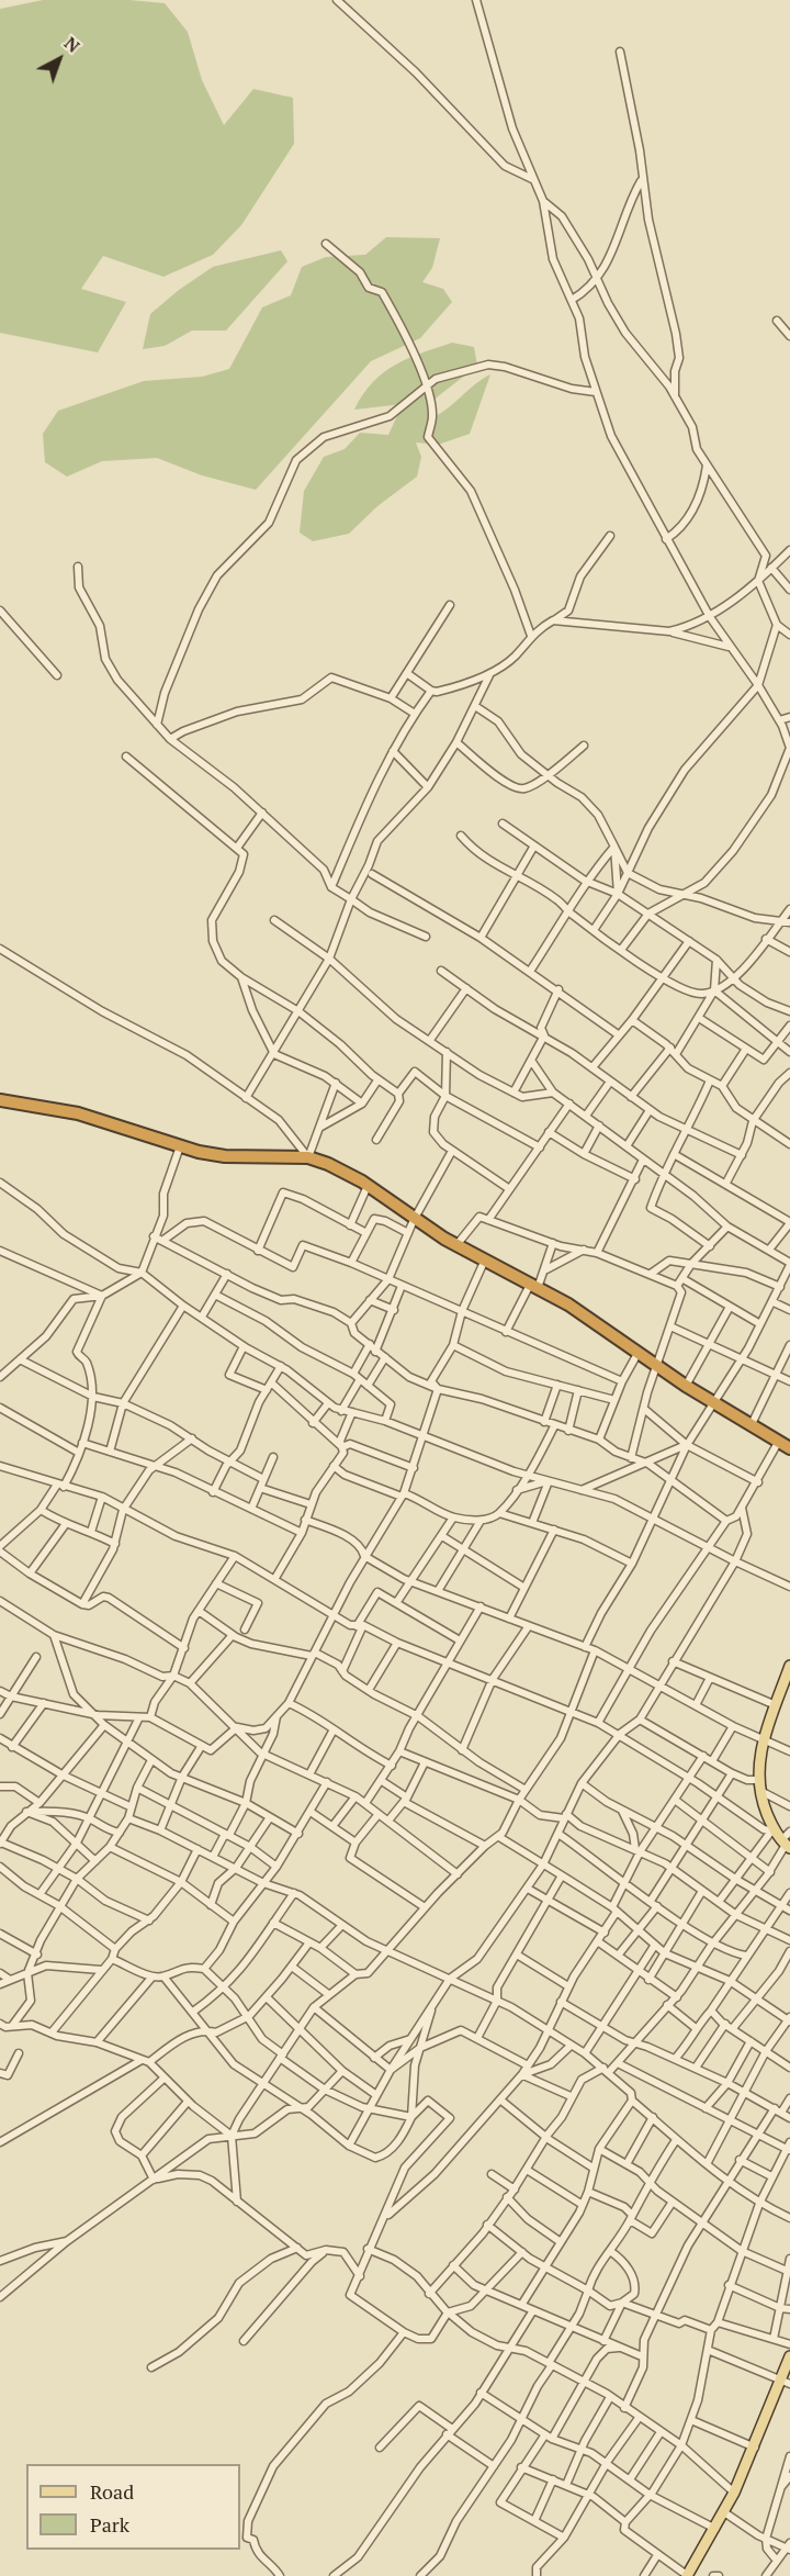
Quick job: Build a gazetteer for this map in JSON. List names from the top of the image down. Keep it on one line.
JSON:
{"legend":["Road","Park"],"north":"top right"}
